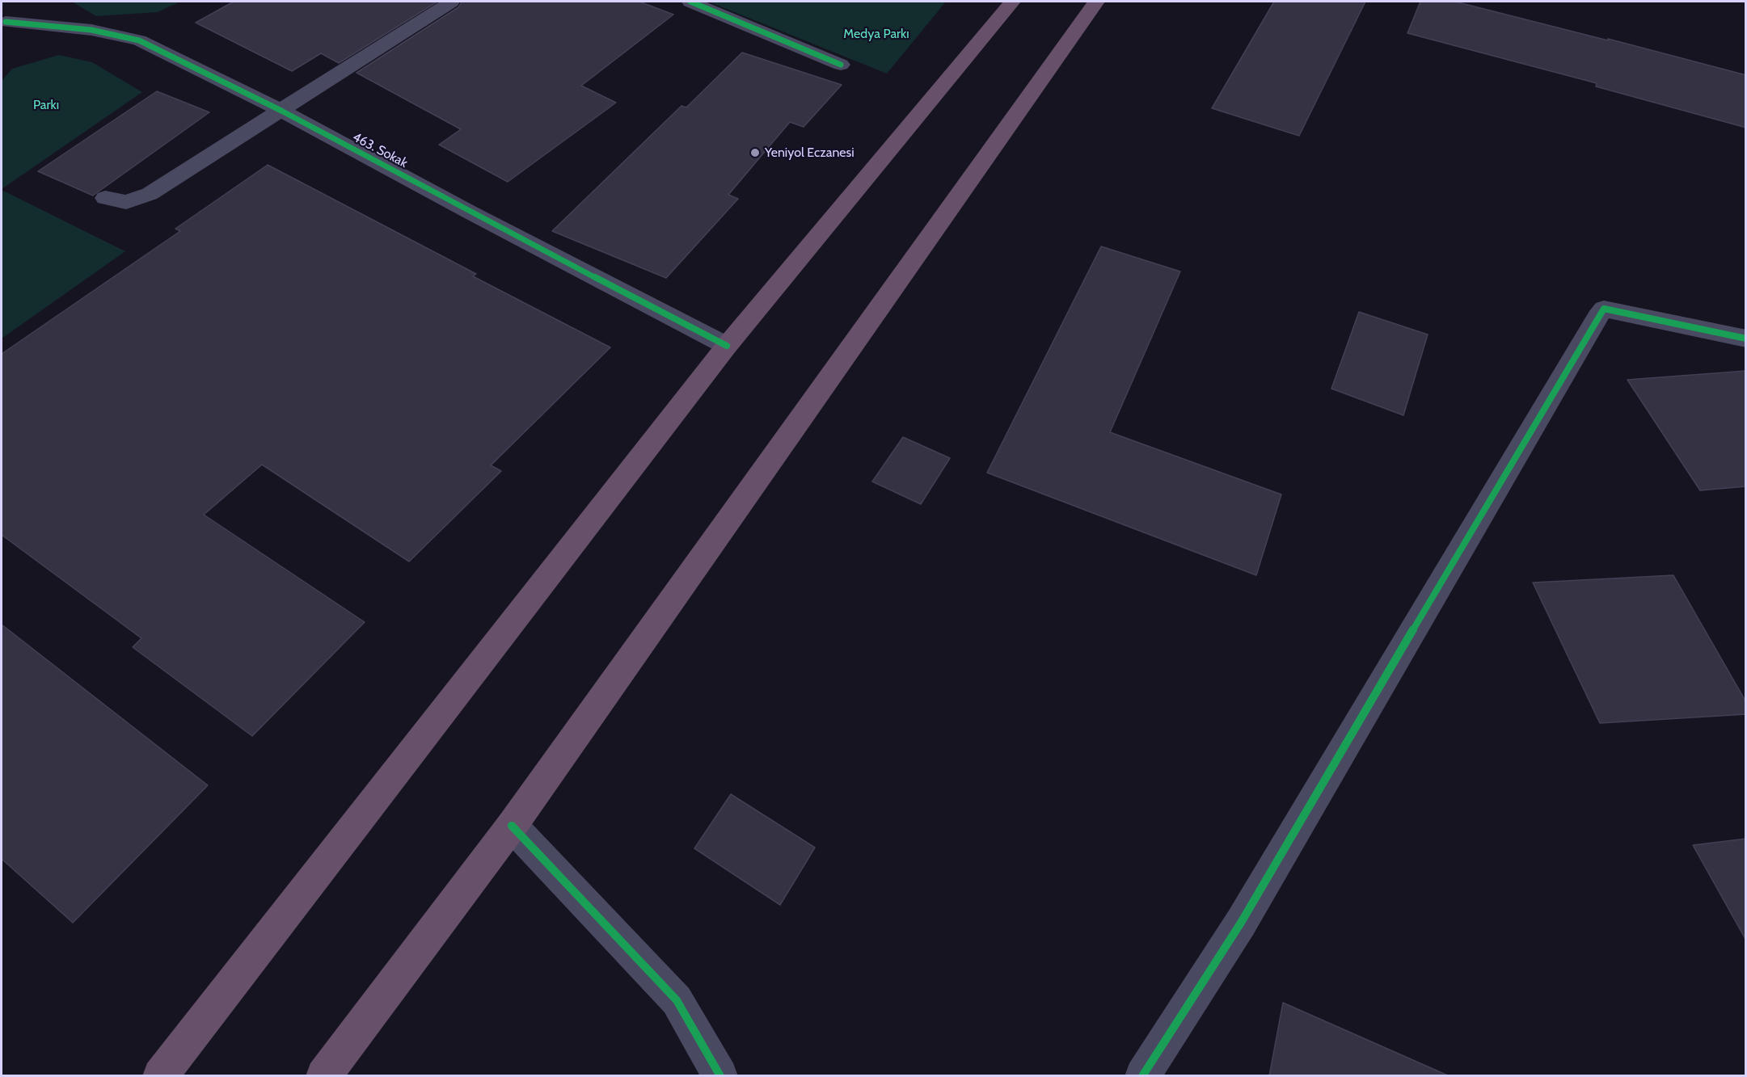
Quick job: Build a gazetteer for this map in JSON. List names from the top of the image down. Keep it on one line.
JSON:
{"streets":{"street":["463. Sokak"]},"parks":["Medya Parkı","Parkı"],"places":["Yeniyol Eczanesi"]}
